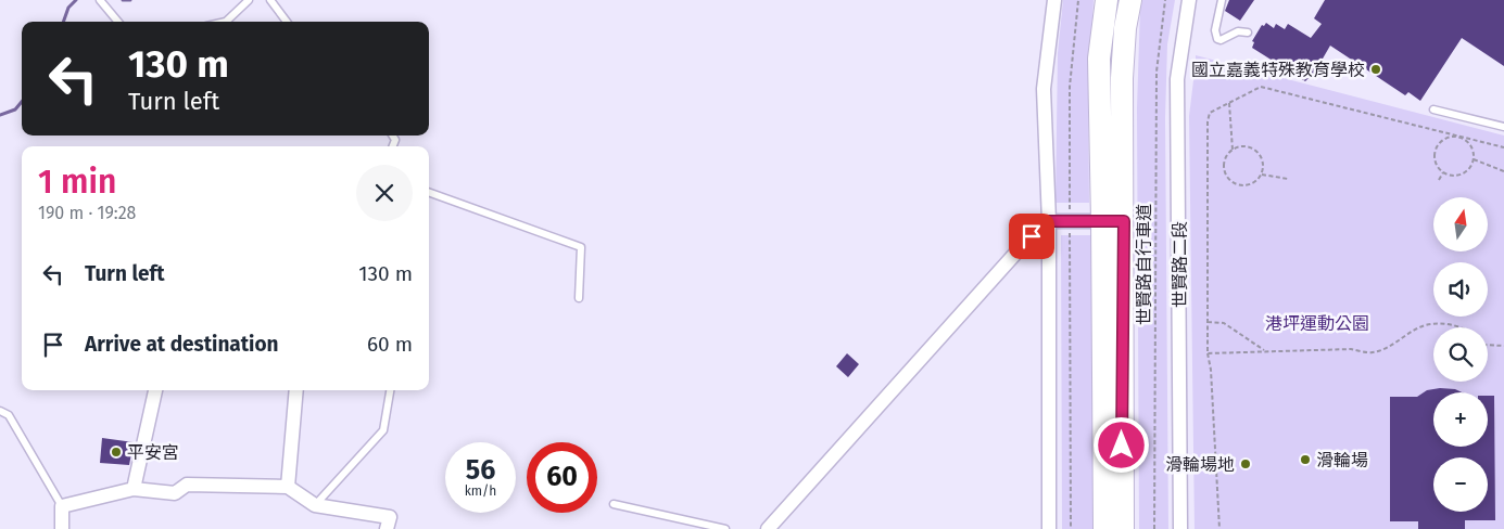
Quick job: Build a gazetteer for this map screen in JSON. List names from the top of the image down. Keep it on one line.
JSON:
{"streets":{"street":["世賢路二段"],"path":["世賢路自行車道"]},"parks":["港坪運動公園"],"places":["國立嘉義特殊教育學校","平安宮","滑輪場","滑輪場地"],"north":"top","page":{"turn":["130 m","Turn left"],"heading":["1 min","190 m · 19:28"],"map_buttons":["+","−"],"list":[{"name":"Turn left","value":"130 m"},{"name":"Arrive at destination","value":"60 m"}],"speed":"56 km/h","limit":"60"}}
